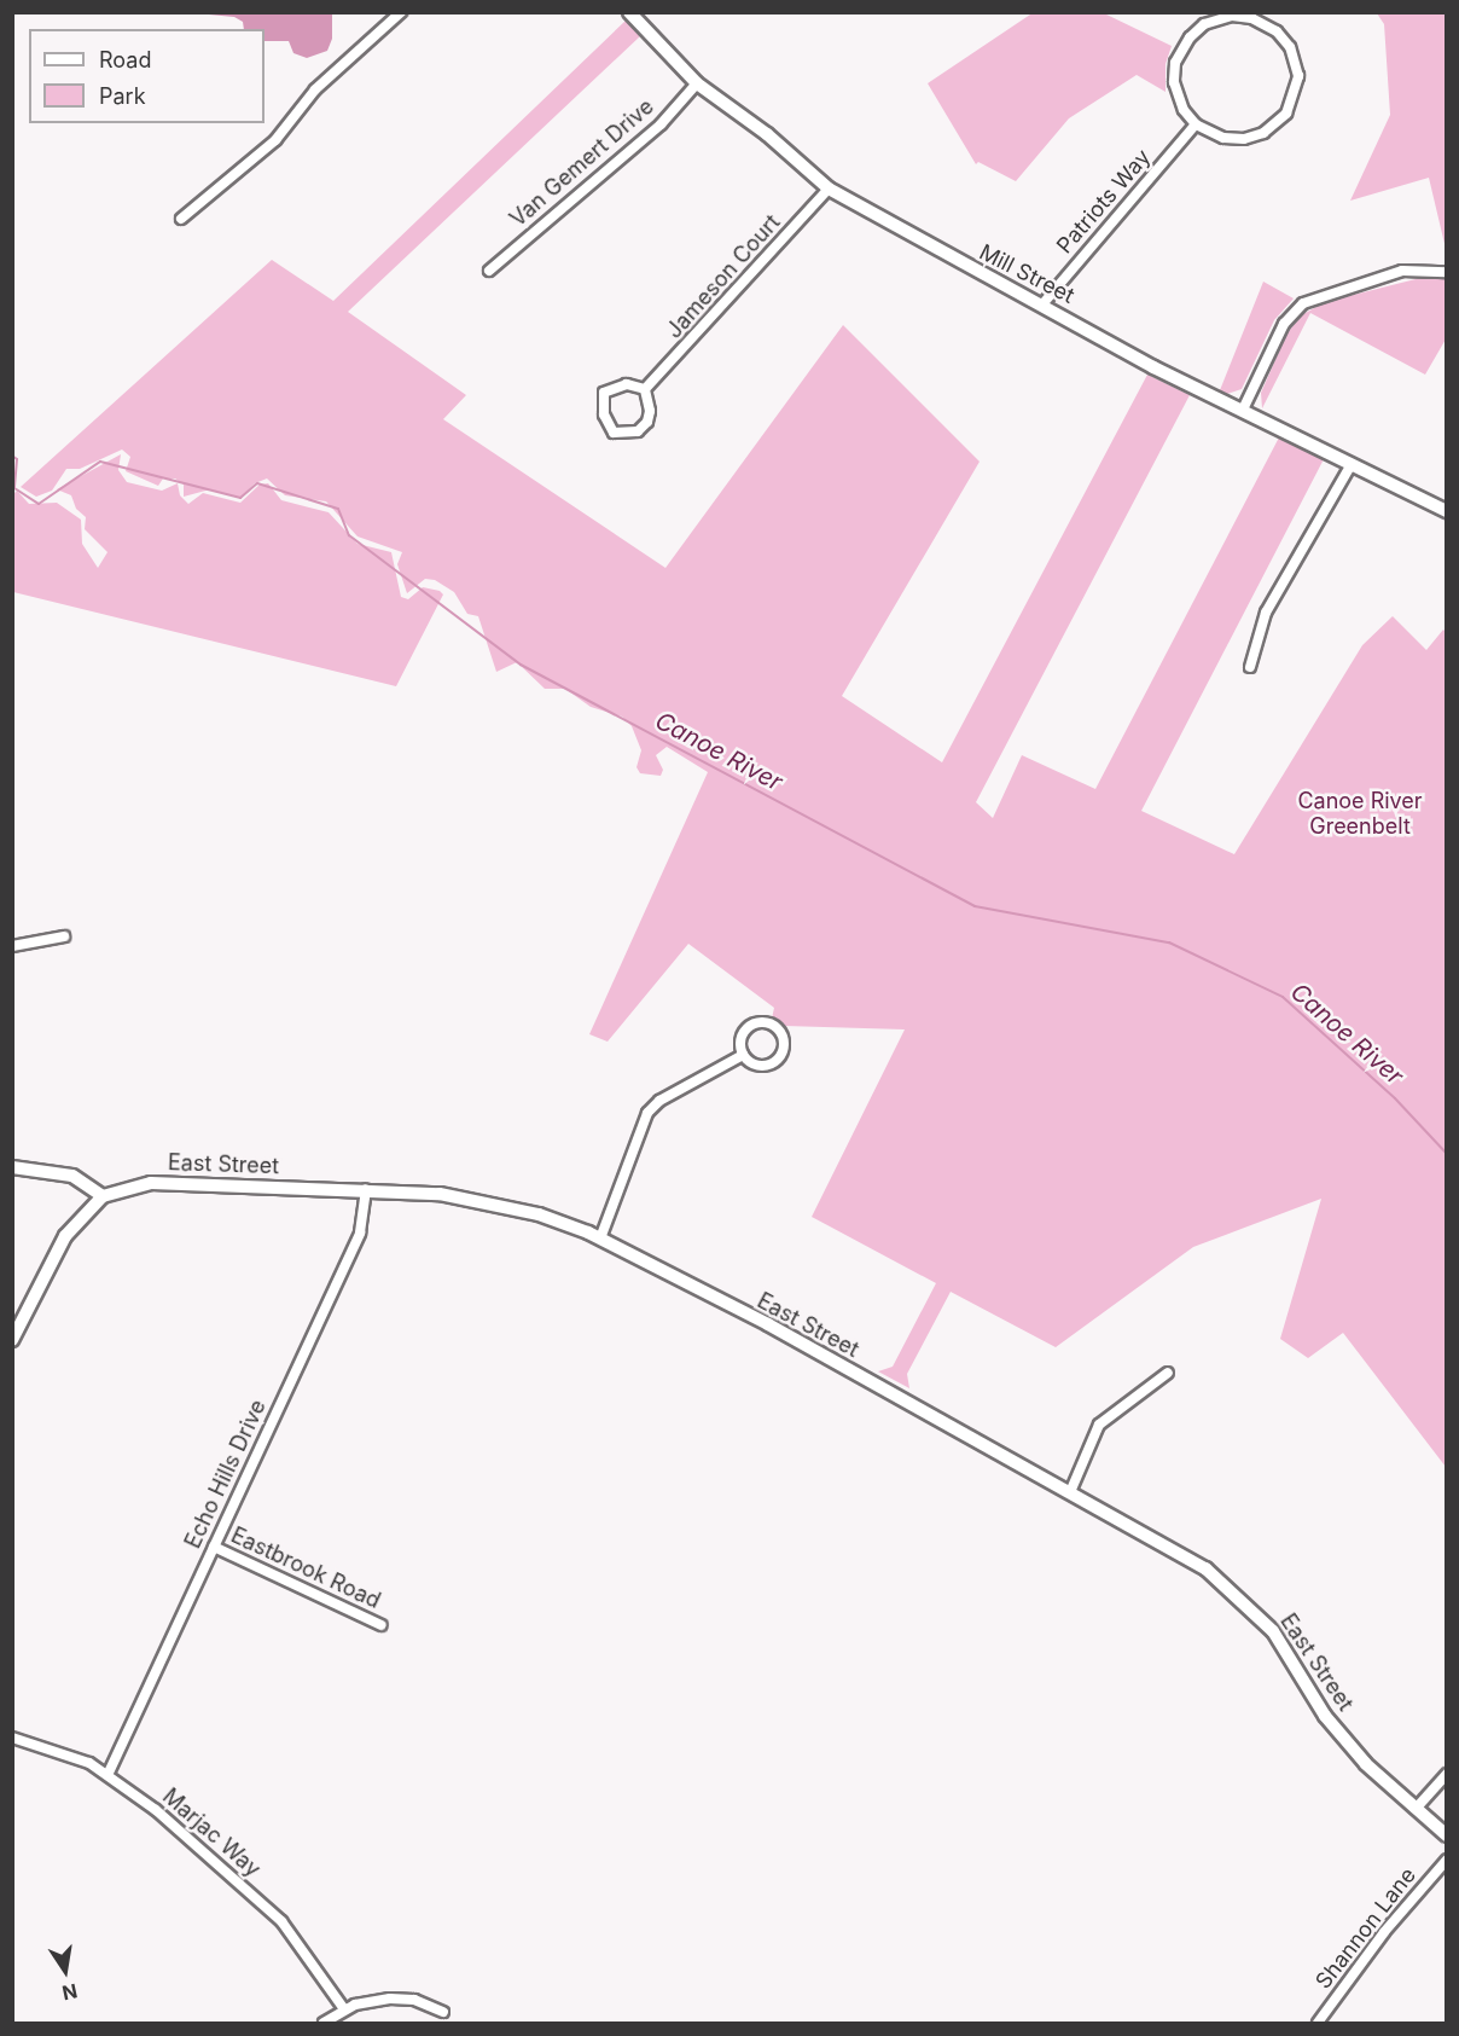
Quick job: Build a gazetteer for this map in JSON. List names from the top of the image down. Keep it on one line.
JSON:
{"streets":{"street":["Van Gemert Drive","Patriots Way","Mill Street","Jameson Court","East Street","Echo Hills Drive","Eastbrook Road","Marjac Way","Shannon Lane"]},"crossings":[["Van Gemert Drive","Mill Street"],["Patriots Way","Mill Street"],["Mill Street","Jameson Court"],["East Street","Echo Hills Drive"],["Echo Hills Drive","Eastbrook Road"],["Echo Hills Drive","Marjac Way"]],"water":["Canoe River"],"parks":["Canoe River Greenbelt"],"legend":["Road","Park"],"north":"bottom"}
